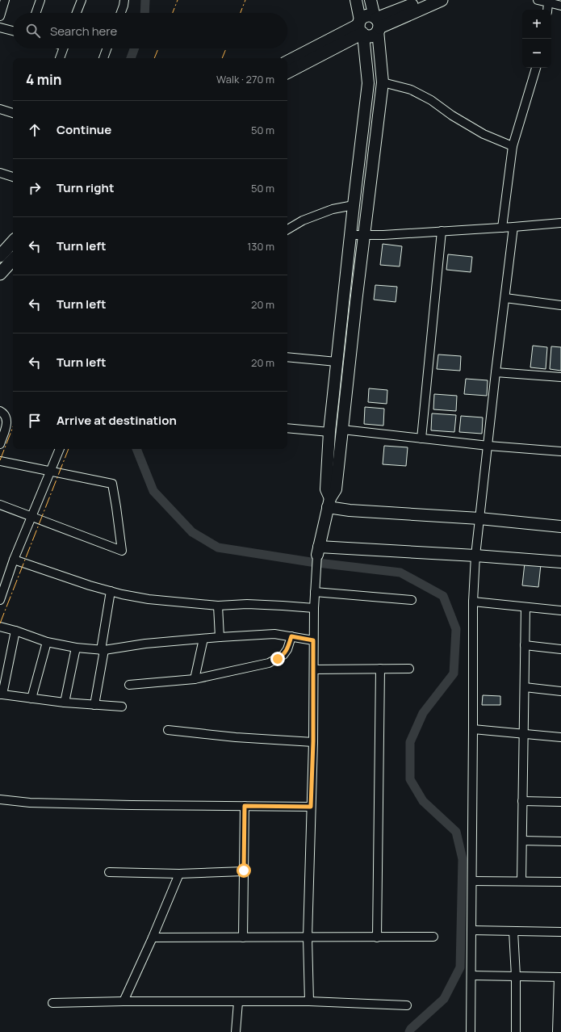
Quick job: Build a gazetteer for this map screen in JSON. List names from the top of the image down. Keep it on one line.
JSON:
{"page":{"map_buttons":["+","−"],"search":"Search here","heading":["4 min","Walk · 270 m"],"list":[["Continue","50 m"],["Turn right","50 m"],["Turn left","130 m"],["Turn left","20 m"],["Turn left","20 m"],"Arrive at destination"]}}
